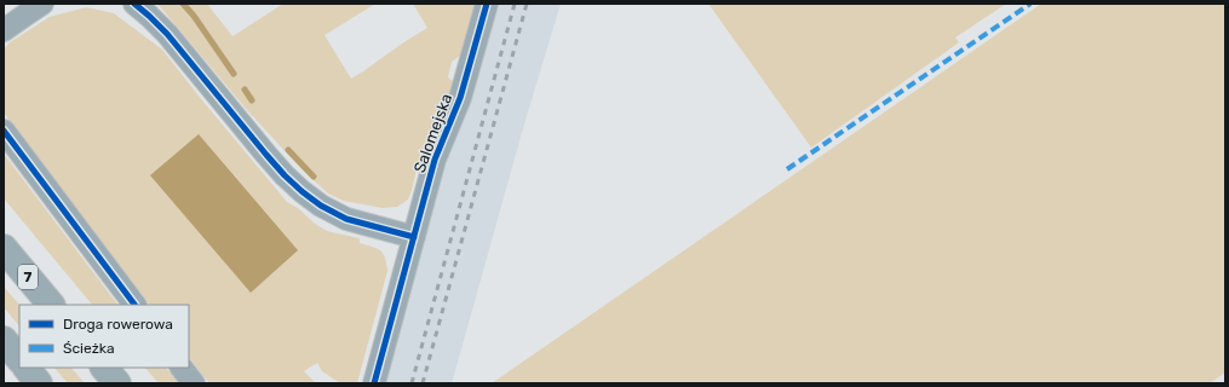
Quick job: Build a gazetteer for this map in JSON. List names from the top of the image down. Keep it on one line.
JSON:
{"streets":{"main road":["7"],"street":["Salomejska"]},"legend":["Droga rowerowa","Ścieżka"]}
